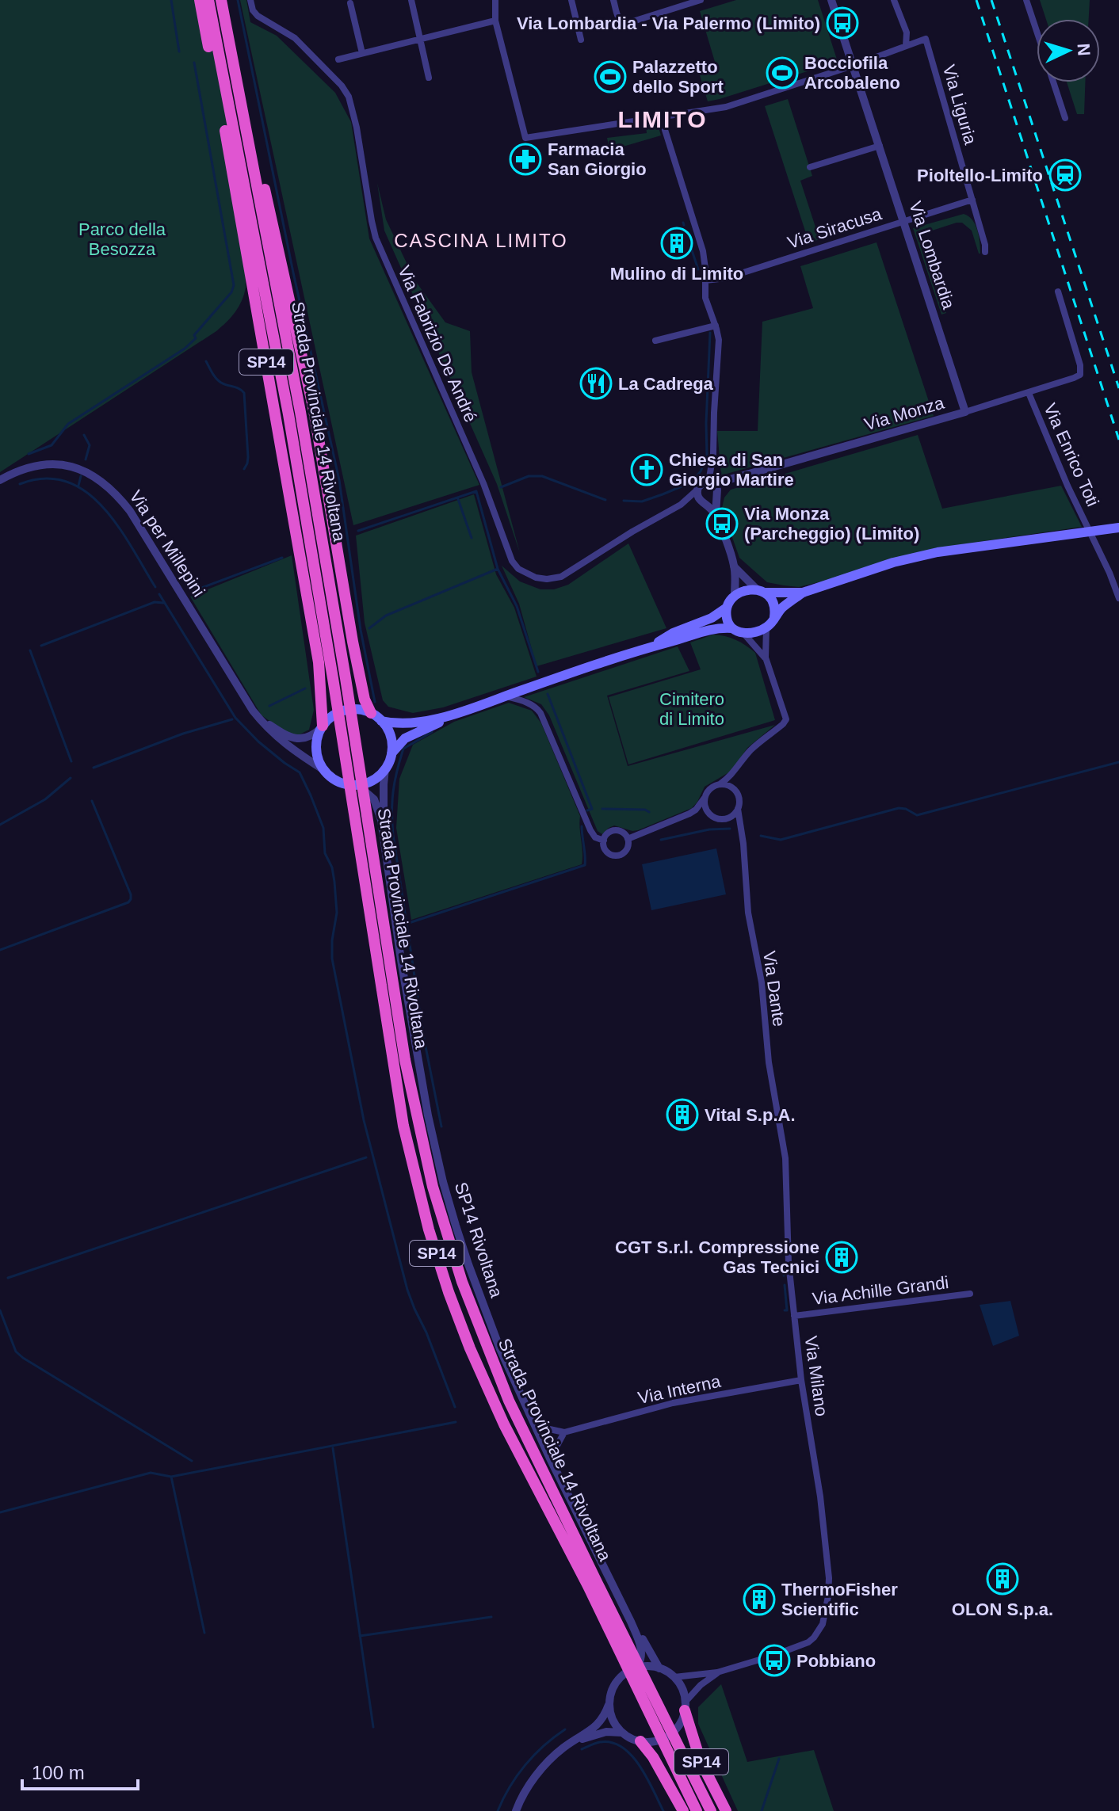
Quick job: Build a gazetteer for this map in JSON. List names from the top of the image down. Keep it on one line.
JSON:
{"streets":{"highway":["SP14","Strada Provinciale 14 Rivoltana"],"main road":["SP14 Rivoltana"],"street":["Via Liguria","Via Siracusa","Via Lombardia","Via Fabrizio De André","Via Monza","Via Enrico Toti","Via per Millepini","Via Dante","Via Achille Grandi","Via Milano","Via Interna"]},"crossings":[["Via Liguria","Via Siracusa"],["Via Siracusa","Via Lombardia"],["Via Lombardia","Via Monza"],["SP14","Via per Millepini"],["SP14","SP14 Rivoltana"],["Via Monza","Via Enrico Toti"],["Via per Millepini","SP14 Rivoltana"],["Via Dante","Via Milano"],["SP14 Rivoltana","Via Interna"],["Via Achille Grandi","Via Milano"],["Via Milano","Via Interna"]],"districts":["LIMITO","CASCINA LIMITO"],"parks":["Parco della Besozza","Cimitero di Limito"],"places":{"bus stop":["Via Lombardia - Via Palermo (Limito)","Via Monza (Parcheggio) (Limito)","Pobbiano"],"sports":["Bocciofila Arcobaleno","Palazzetto dello Sport"],"pharmacy":["Farmacia San Giorgio"],"station":["Pioltello-Limito"],"building":["Mulino di Limito","Vital S.p.A.","CGT S.r.l. Compressione Gas Tecnici","OLON S.p.a.","ThermoFisher Scientific"],"restaurant":["La Cadrega"],"church":["Chiesa di San Giorgio Martire"]},"scale_bar":"100 m","north":"right"}
